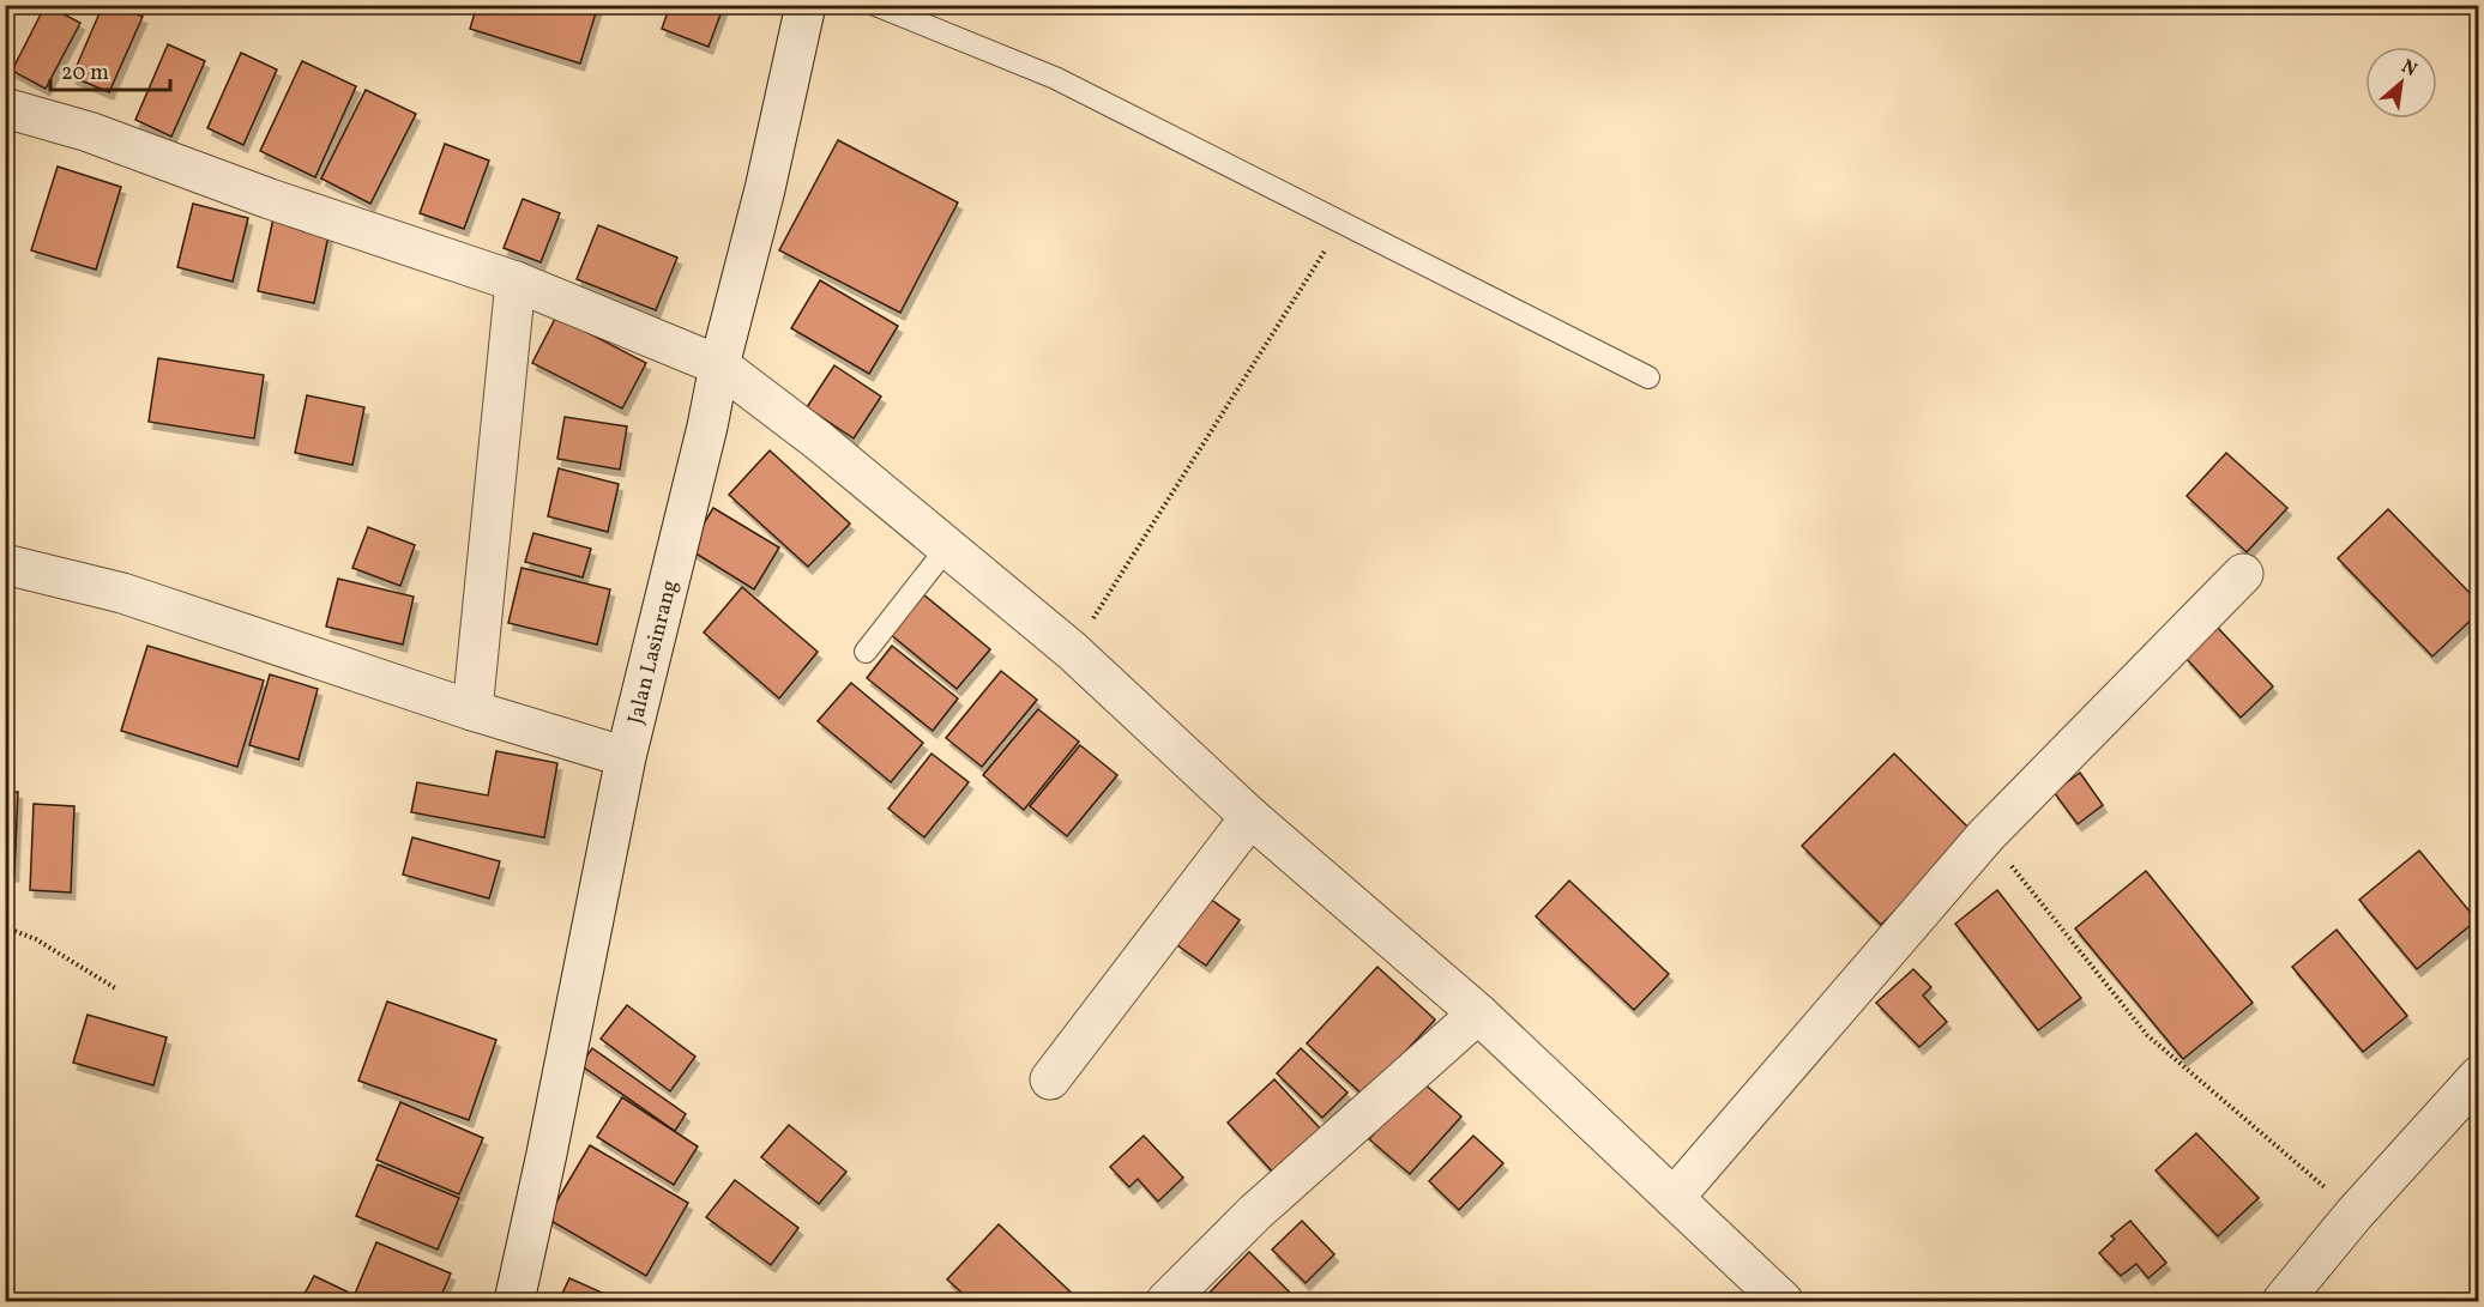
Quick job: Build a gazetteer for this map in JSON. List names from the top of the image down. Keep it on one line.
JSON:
{"streets":{"street":["Jalan Lasinrang"]},"scale_bar":"20 m","north":"top right"}
